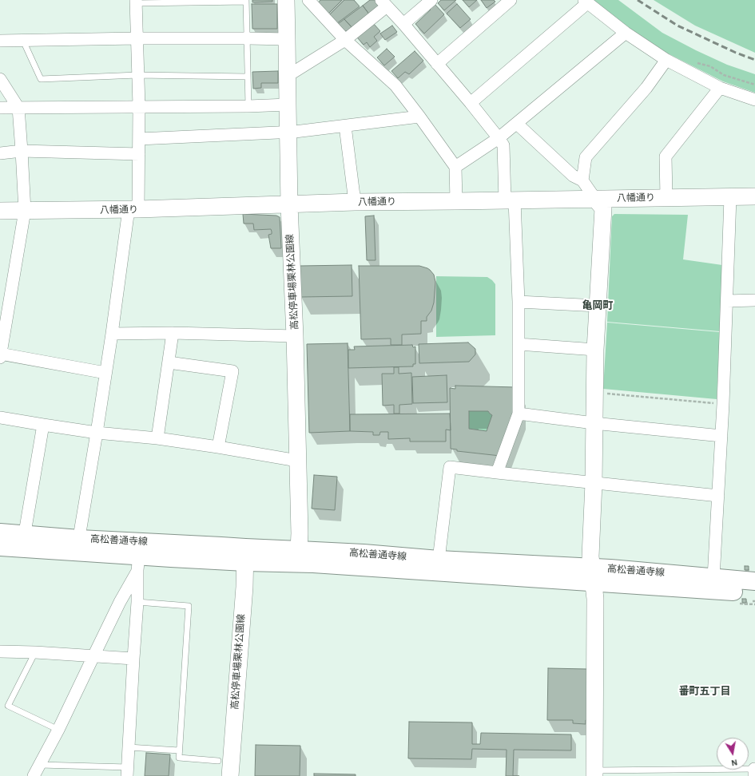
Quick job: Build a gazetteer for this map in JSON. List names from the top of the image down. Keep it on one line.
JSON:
{"streets":{"main road":["高松善通寺線"],"street":["八幡通り","高松停車場栗林公園線"]},"crossings":[["八幡通り","高松停車場栗林公園線"],["高松停車場栗林公園線","高松善通寺線"]],"districts":["亀岡町","番町五丁目"],"north":"bottom"}
